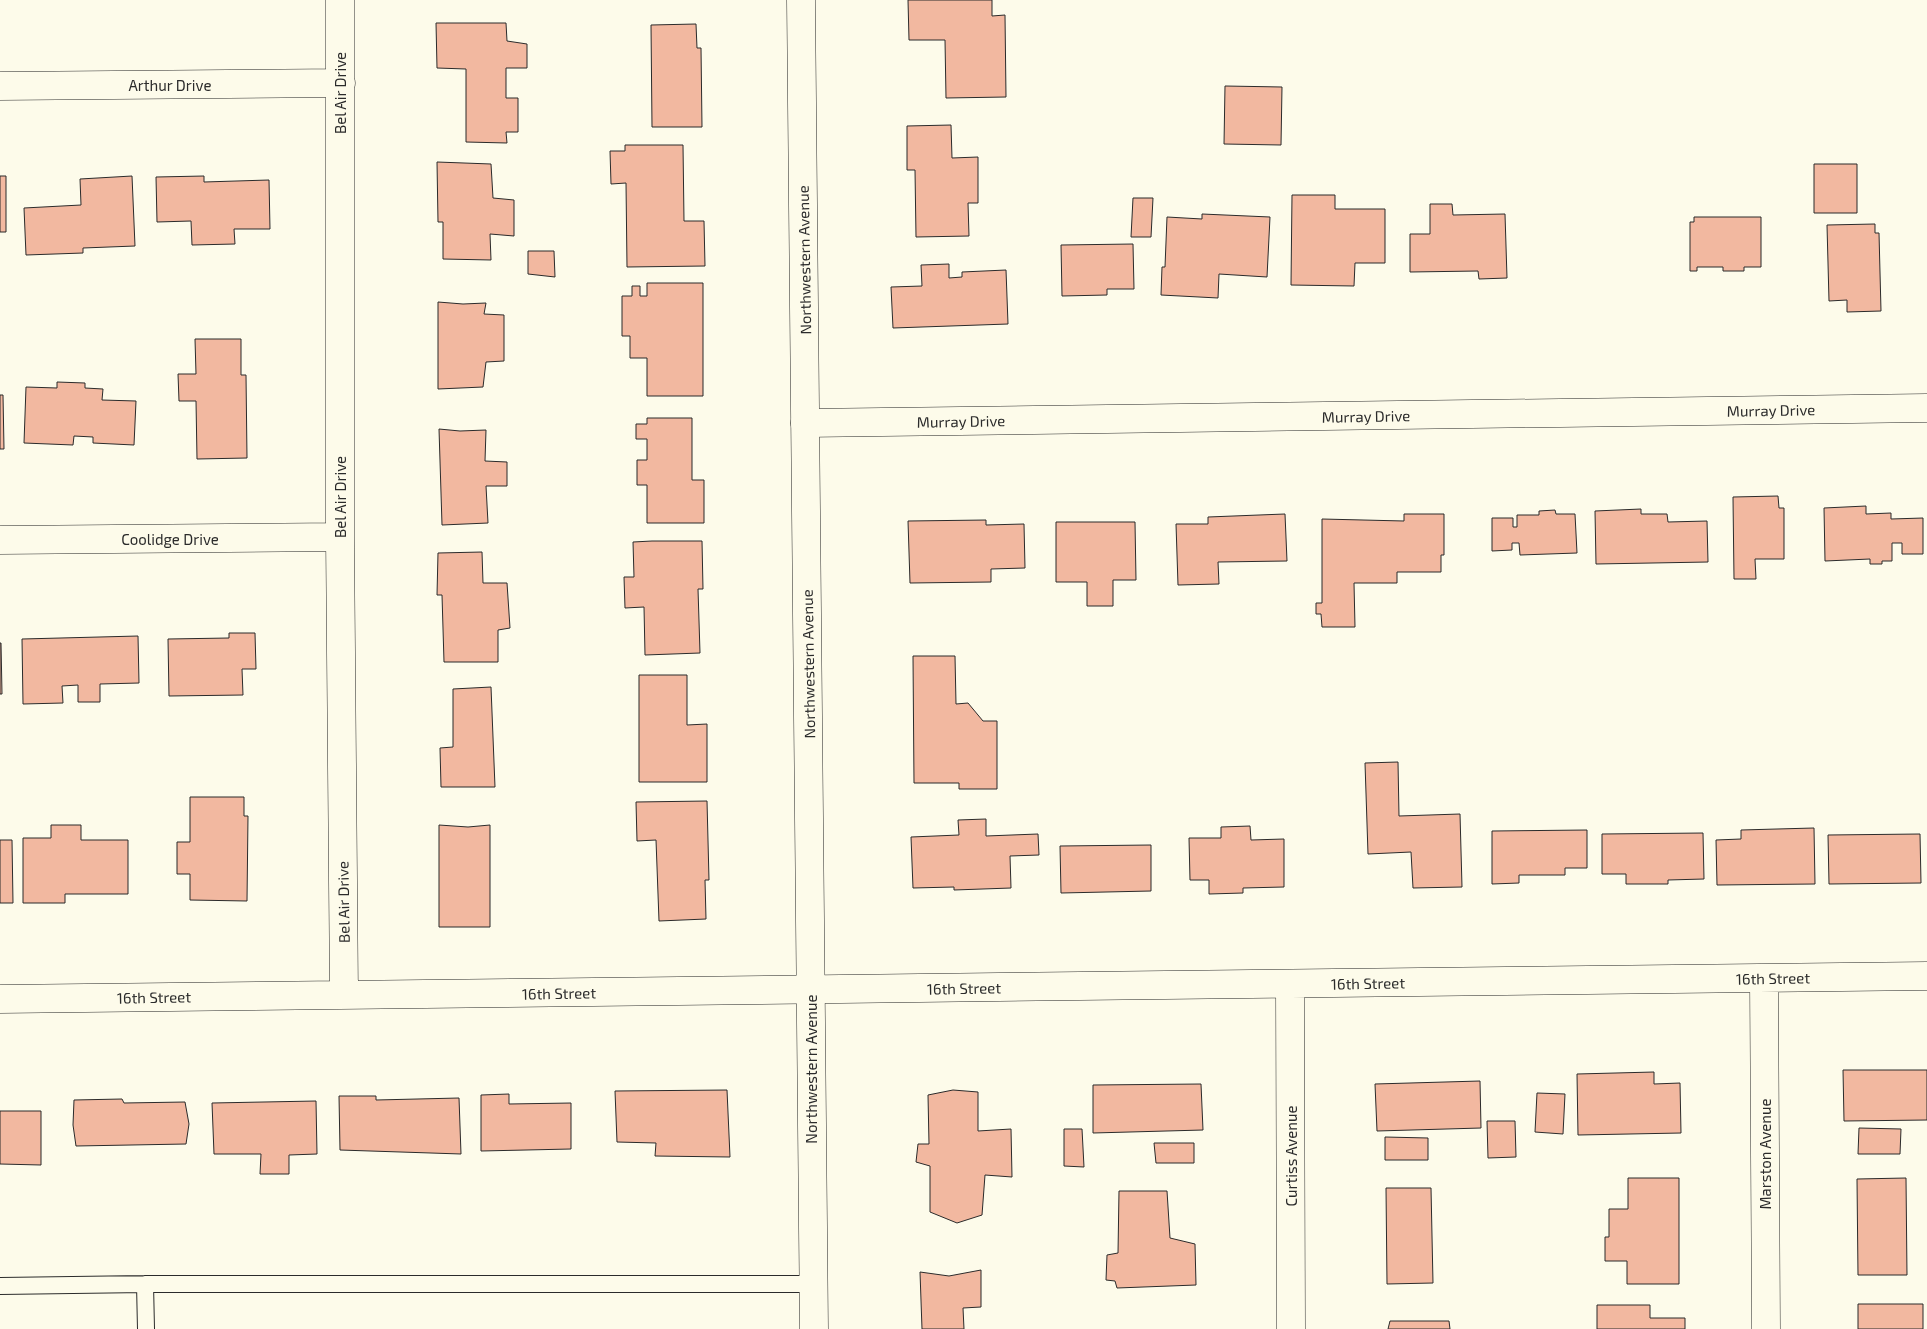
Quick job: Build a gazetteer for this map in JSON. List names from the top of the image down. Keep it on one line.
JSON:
{"streets":{"street":["Arthur Drive","Bel Air Drive","Northwestern Avenue","Murray Drive","Coolidge Drive","16th Street","Marston Avenue","Curtiss Avenue"]},"crossings":[["Arthur Drive","Bel Air Drive"],["Bel Air Drive","Coolidge Drive"],["Bel Air Drive","16th Street"],["Northwestern Avenue","Murray Drive"],["Northwestern Avenue","16th Street"],["16th Street","Marston Avenue"],["16th Street","Curtiss Avenue"]]}
